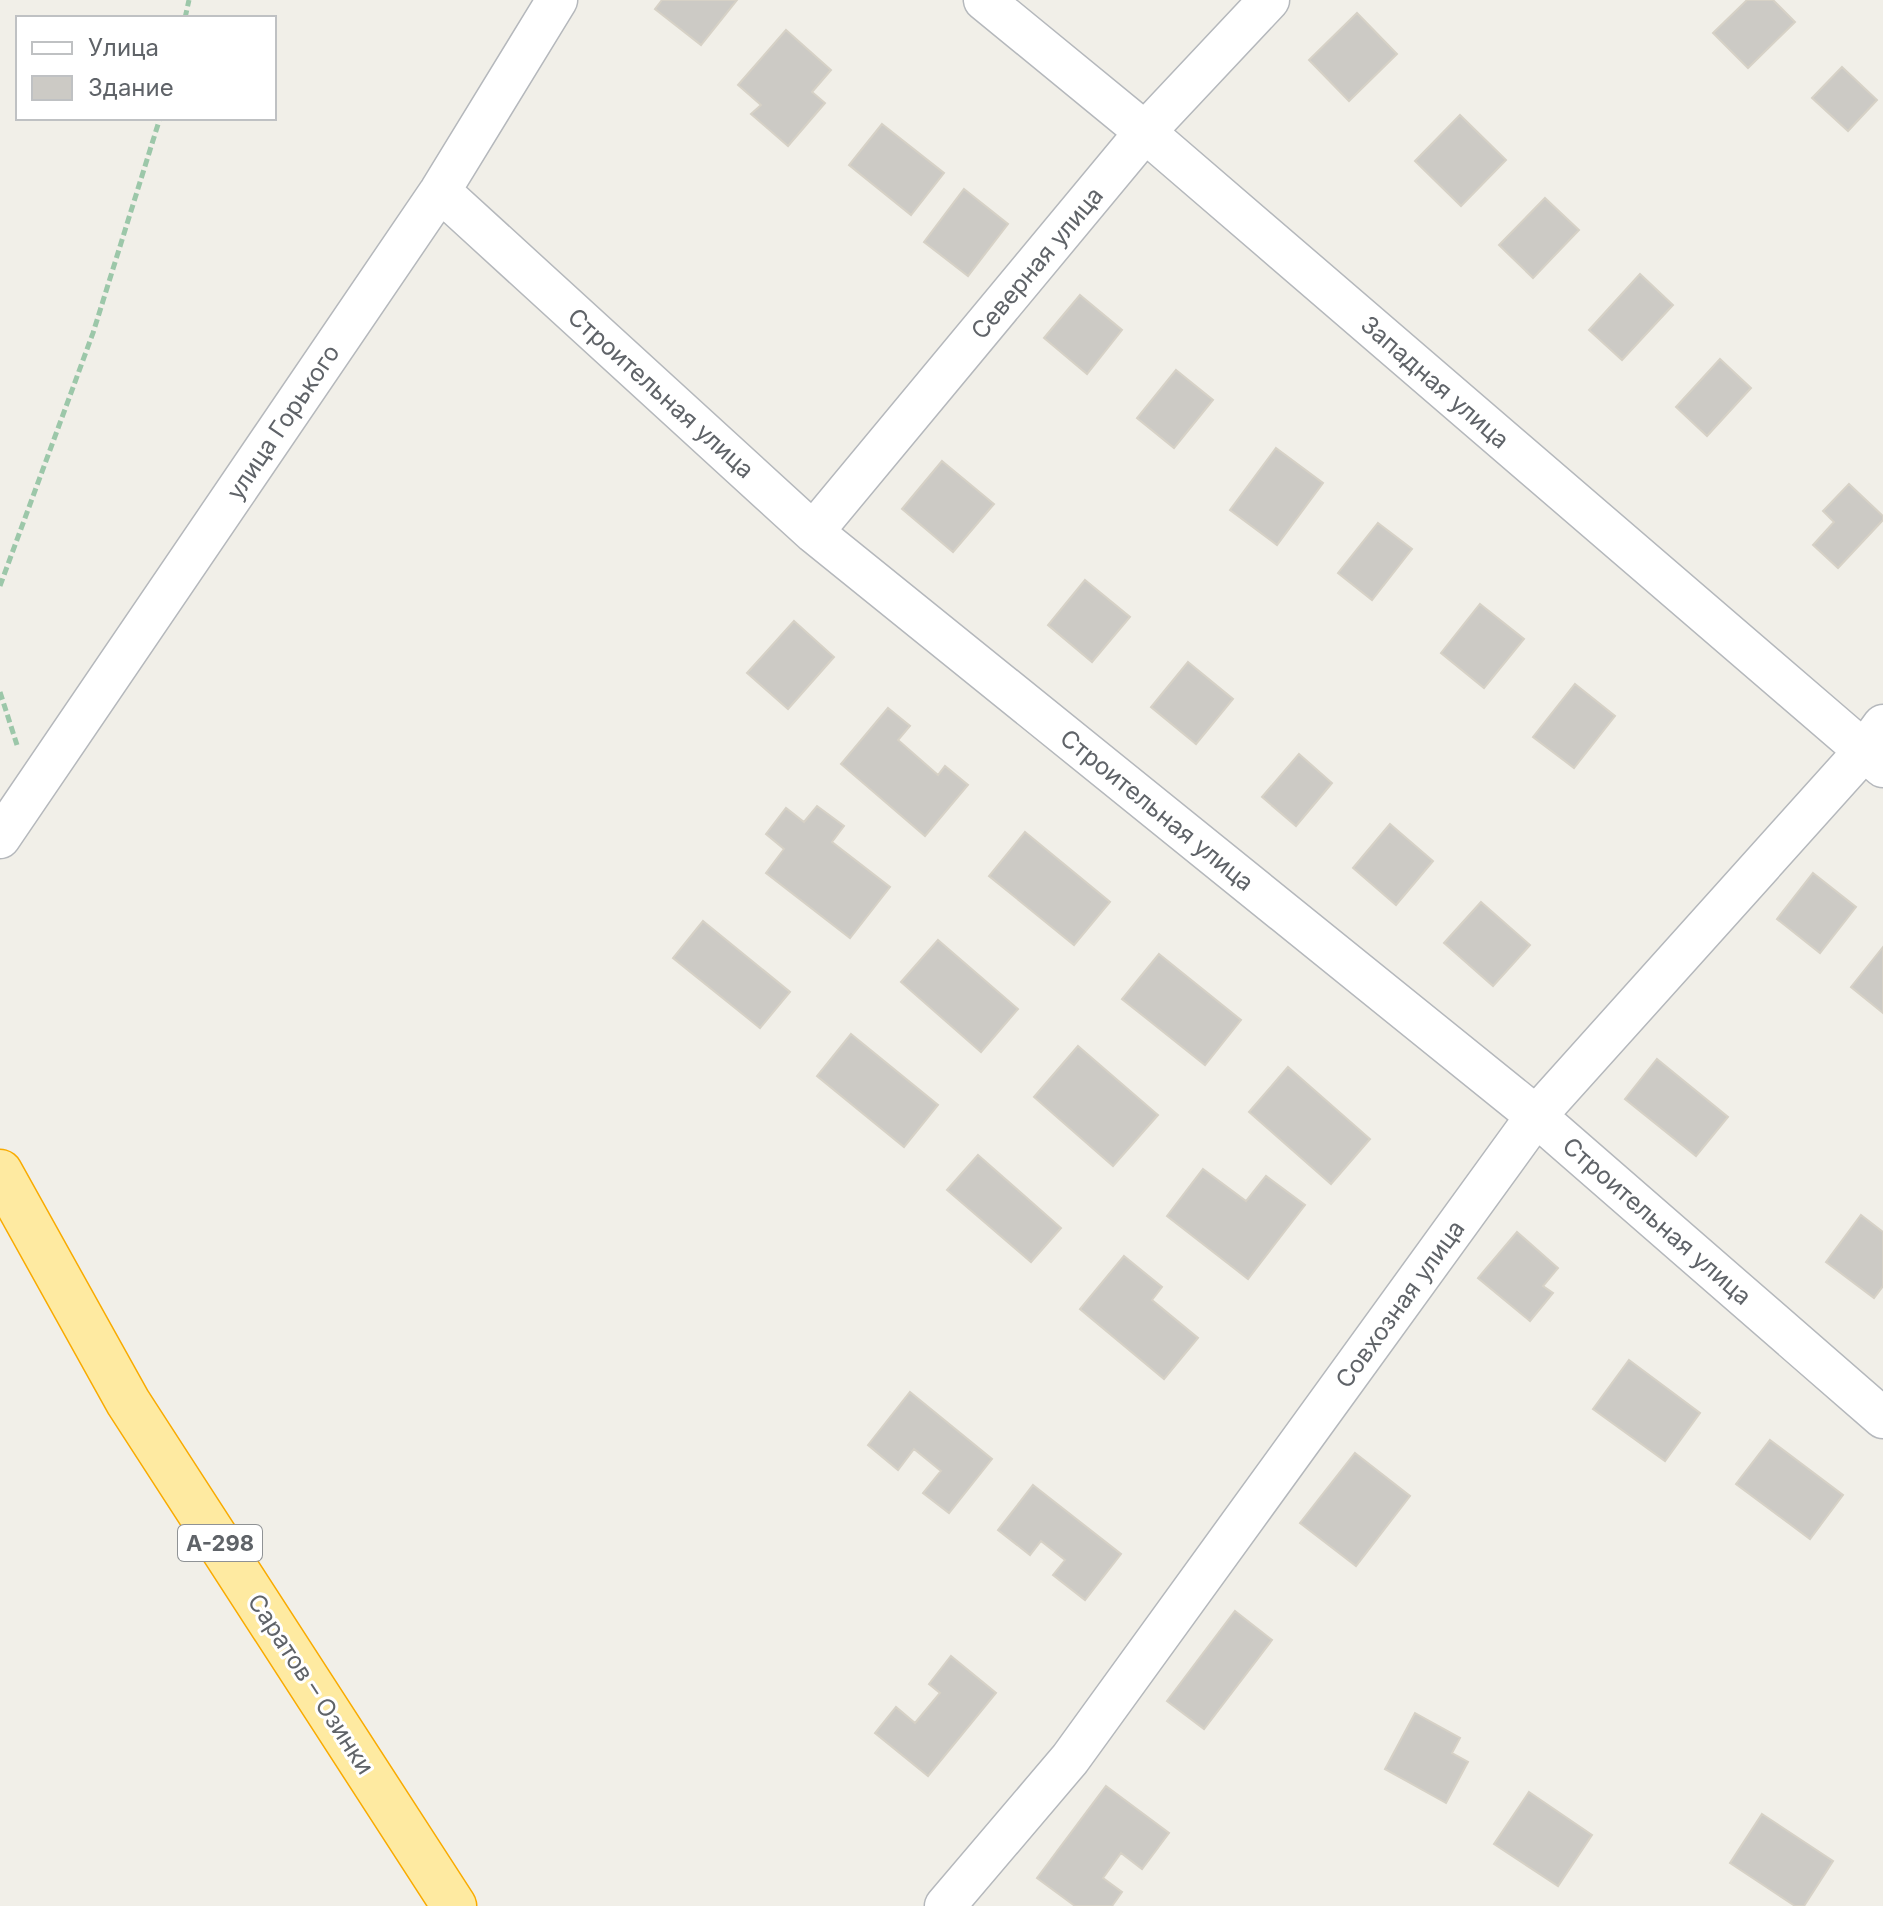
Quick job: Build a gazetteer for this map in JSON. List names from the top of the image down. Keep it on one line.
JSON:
{"streets":{"highway":["А-298","Саратов – Озинки"],"street":["Северная улица","Западная улица","Строительная улица","улица Горького","Совхозная улица"]},"crossings":[["Северная улица","Западная улица"],["Северная улица","Строительная улица"],["Западная улица","Совхозная улица"],["Строительная улица","улица Горького"],["Строительная улица","Совхозная улица"]],"legend":["Улица","Здание"]}
